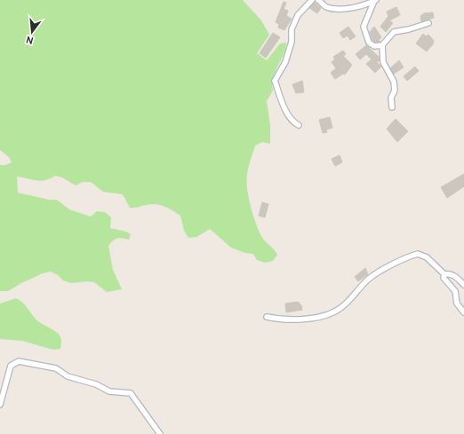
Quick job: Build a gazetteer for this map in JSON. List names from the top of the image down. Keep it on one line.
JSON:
{"north":"bottom"}
